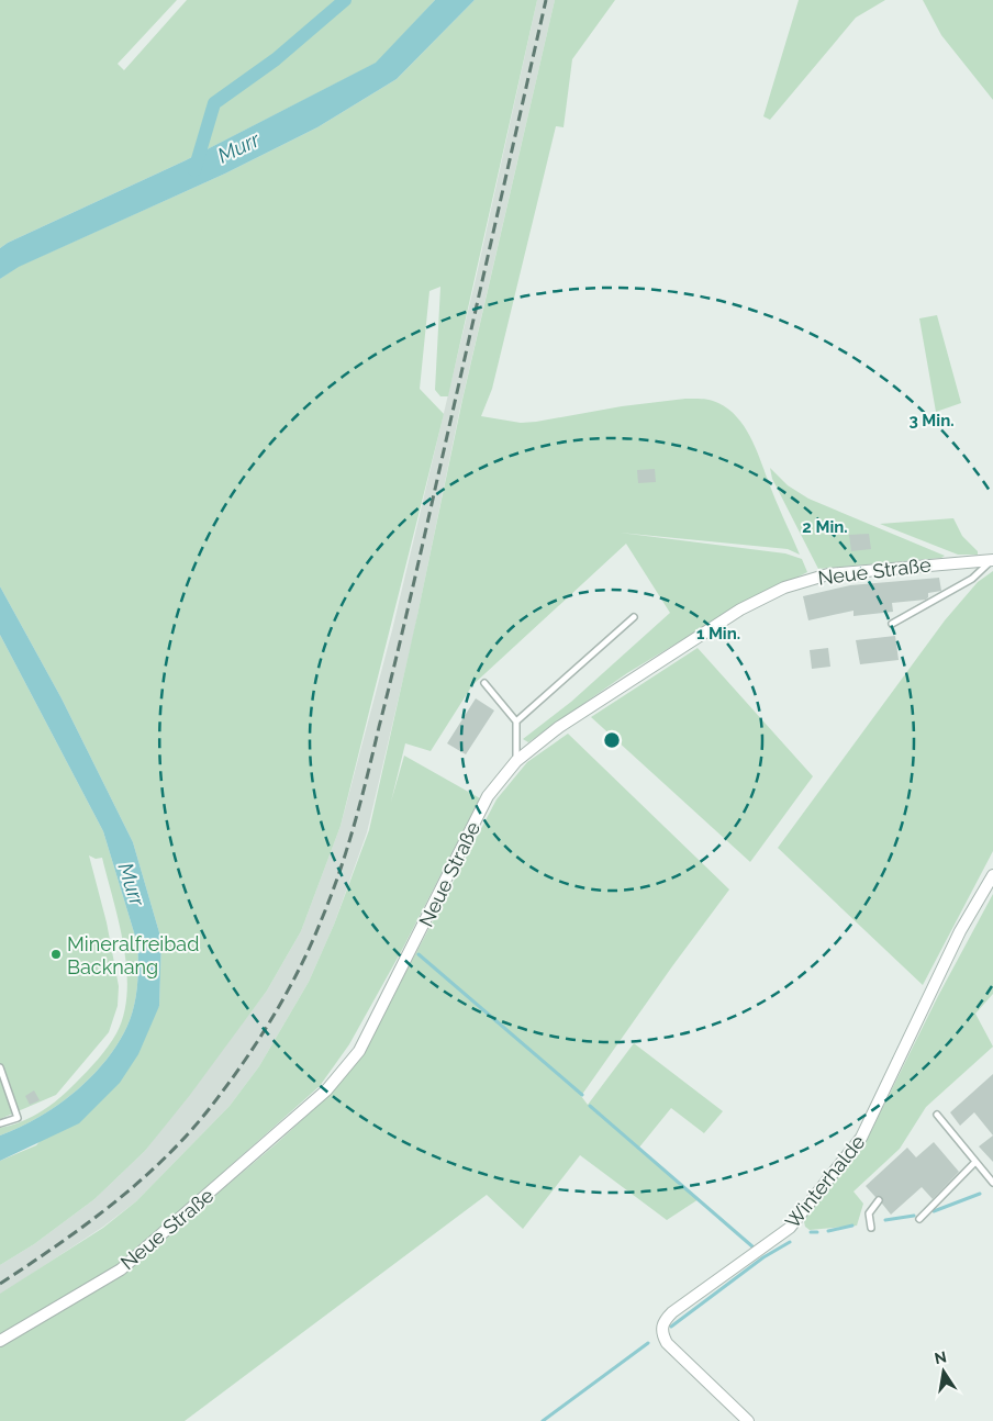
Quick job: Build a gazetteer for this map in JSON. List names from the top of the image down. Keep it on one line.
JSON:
{"streets":{"street":["Neue Straße","Winterhalde"]},"water":["Murr"],"places":["Mineralfreibad Backnang"],"north":"top","rings":["3 Min.","2 Min.","1 Min."]}
